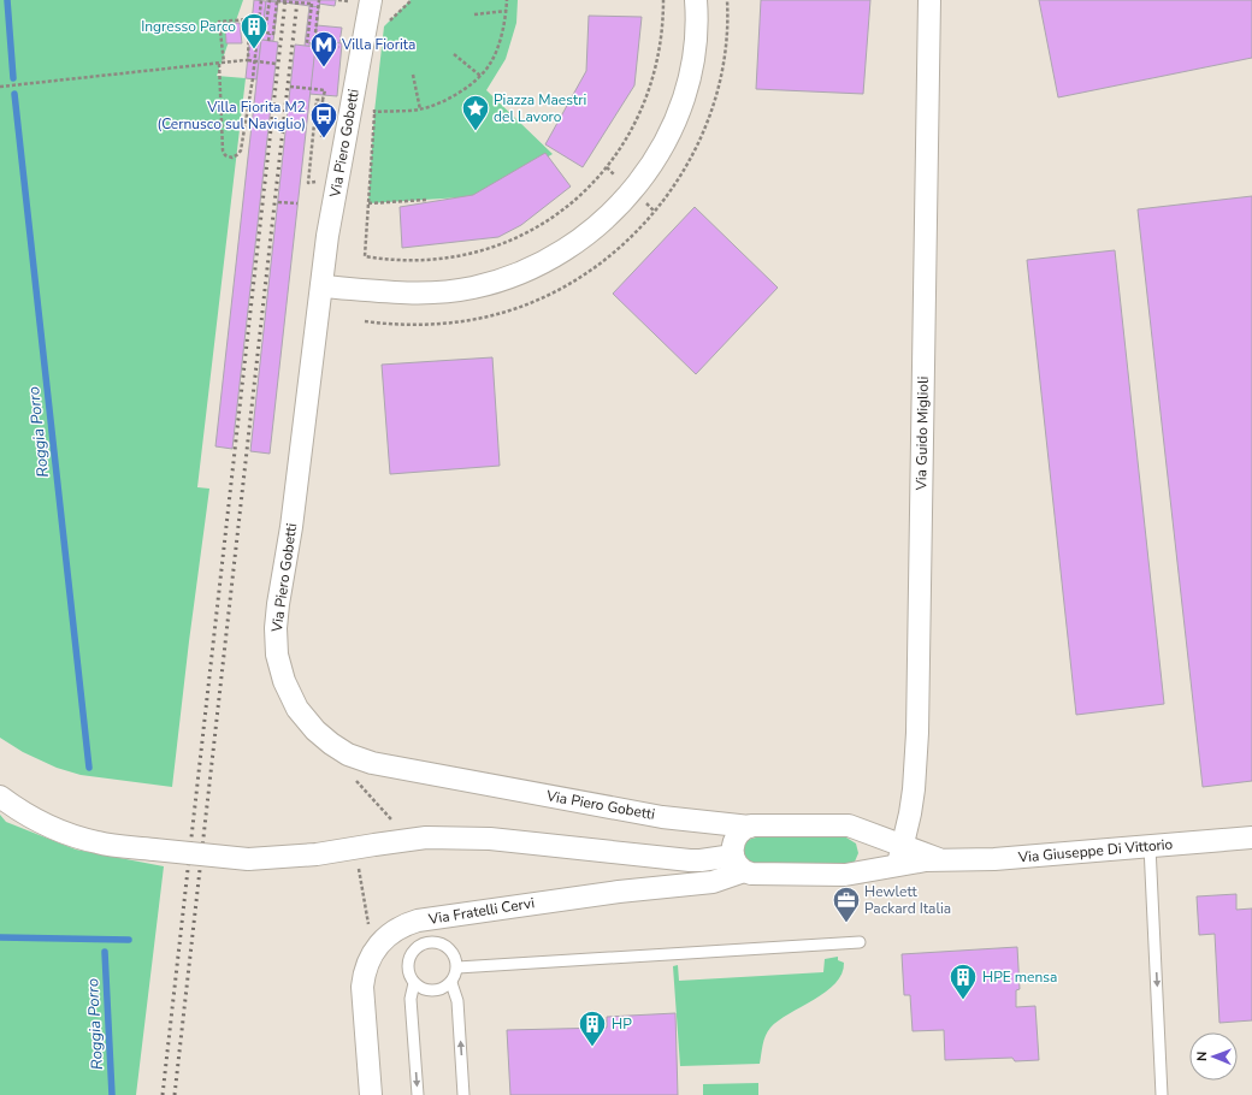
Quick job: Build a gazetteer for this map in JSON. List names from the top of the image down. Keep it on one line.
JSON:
{"streets":{"street":["Via Piero Gobetti","Via Guido Miglioli","Via Giuseppe Di Vittorio","Via Fratelli Cervi"]},"crossings":[["Via Piero Gobetti","Via Giuseppe Di Vittorio"],["Via Piero Gobetti","Via Fratelli Cervi"],["Via Guido Miglioli","Via Giuseppe Di Vittorio"],["Via Giuseppe Di Vittorio","Via Fratelli Cervi"]],"water":["Roggia Porro"],"places":{"building":["Ingresso Parco","HPE mensa","HP"],"metro station":["Villa Fiorita"],"place":["Piazza Maestri del Lavoro"],"bus stop":["Villa Fiorita M2 (Cernusco sul Naviglio)"],"office":["Hewlett Packard Italia"]},"north":"left"}
